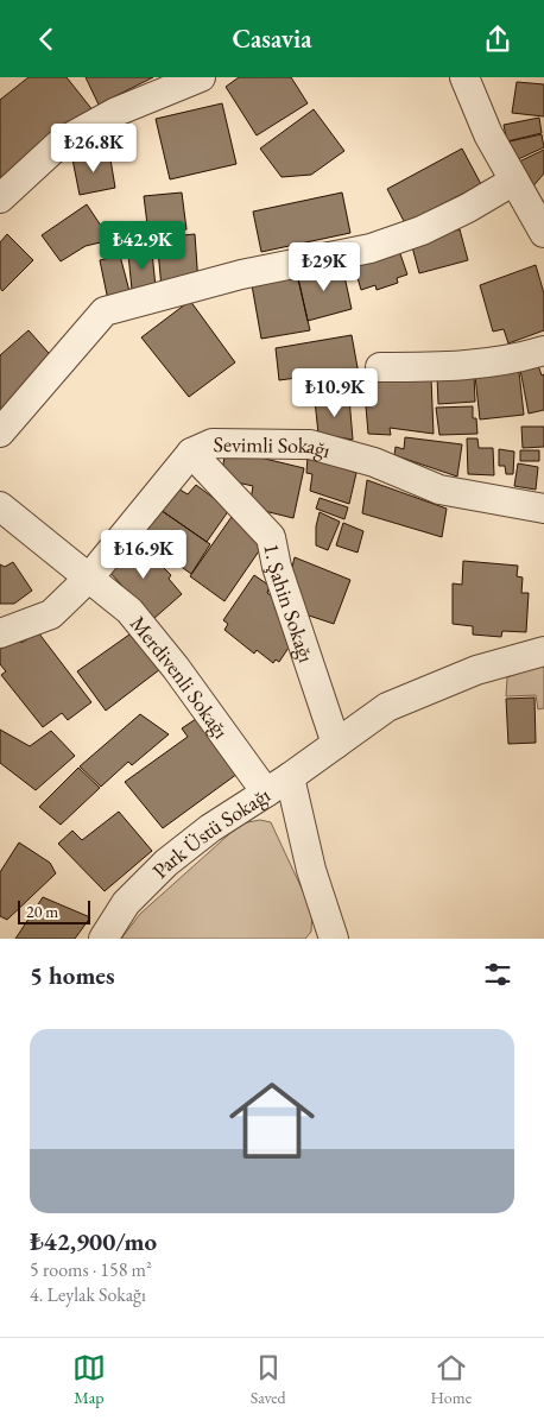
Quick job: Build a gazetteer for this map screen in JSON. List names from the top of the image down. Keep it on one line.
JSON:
{"streets":{"street":["Sevimli Sokağı","1. Şahin Sokağı","Merdivenli Sokağı","Park Üstü Sokağı"]},"crossings":[["Sevimli Sokağı","1. Şahin Sokağı"],["Sevimli Sokağı","Merdivenli Sokağı"],["1. Şahin Sokağı","Park Üstü Sokağı"],["Merdivenli Sokağı","Park Üstü Sokağı"]],"scale_bar":"20 m","page":{"header":"Casavia","price":["₺26.8K","₺42.9K","₺29K","₺10.9K","₺16.9K"],"scale":"20 m","heading":"5 homes","list":[{"name":"₺42,900/mo","note":"5 rooms · 158 m² · 4. Leylak Sokağı"}],"tabs":["Map","Saved","Home"]}}
